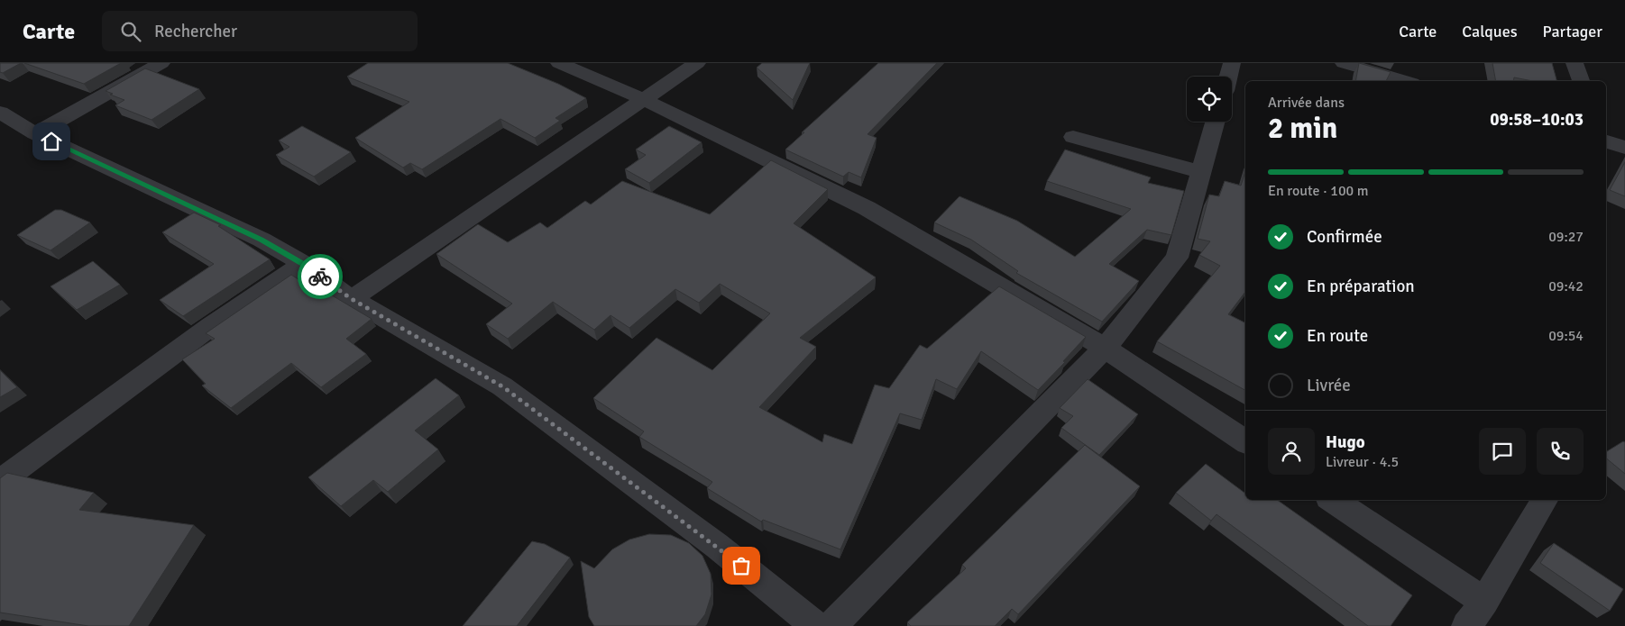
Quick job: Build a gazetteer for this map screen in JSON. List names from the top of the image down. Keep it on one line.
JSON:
{"page":{"header":"Carte","search":"Rechercher","nav":["Carte","Calques","Partager"],"heading":["2 min","Arrivée dans","09:58–10:03"],"panel":["Hugo","Livreur · 4.5"],"bar":"En route · 100 m","list":[["Confirmée","09:27"],["En préparation","09:42"],["En route","09:54"],"Livrée"]}}
